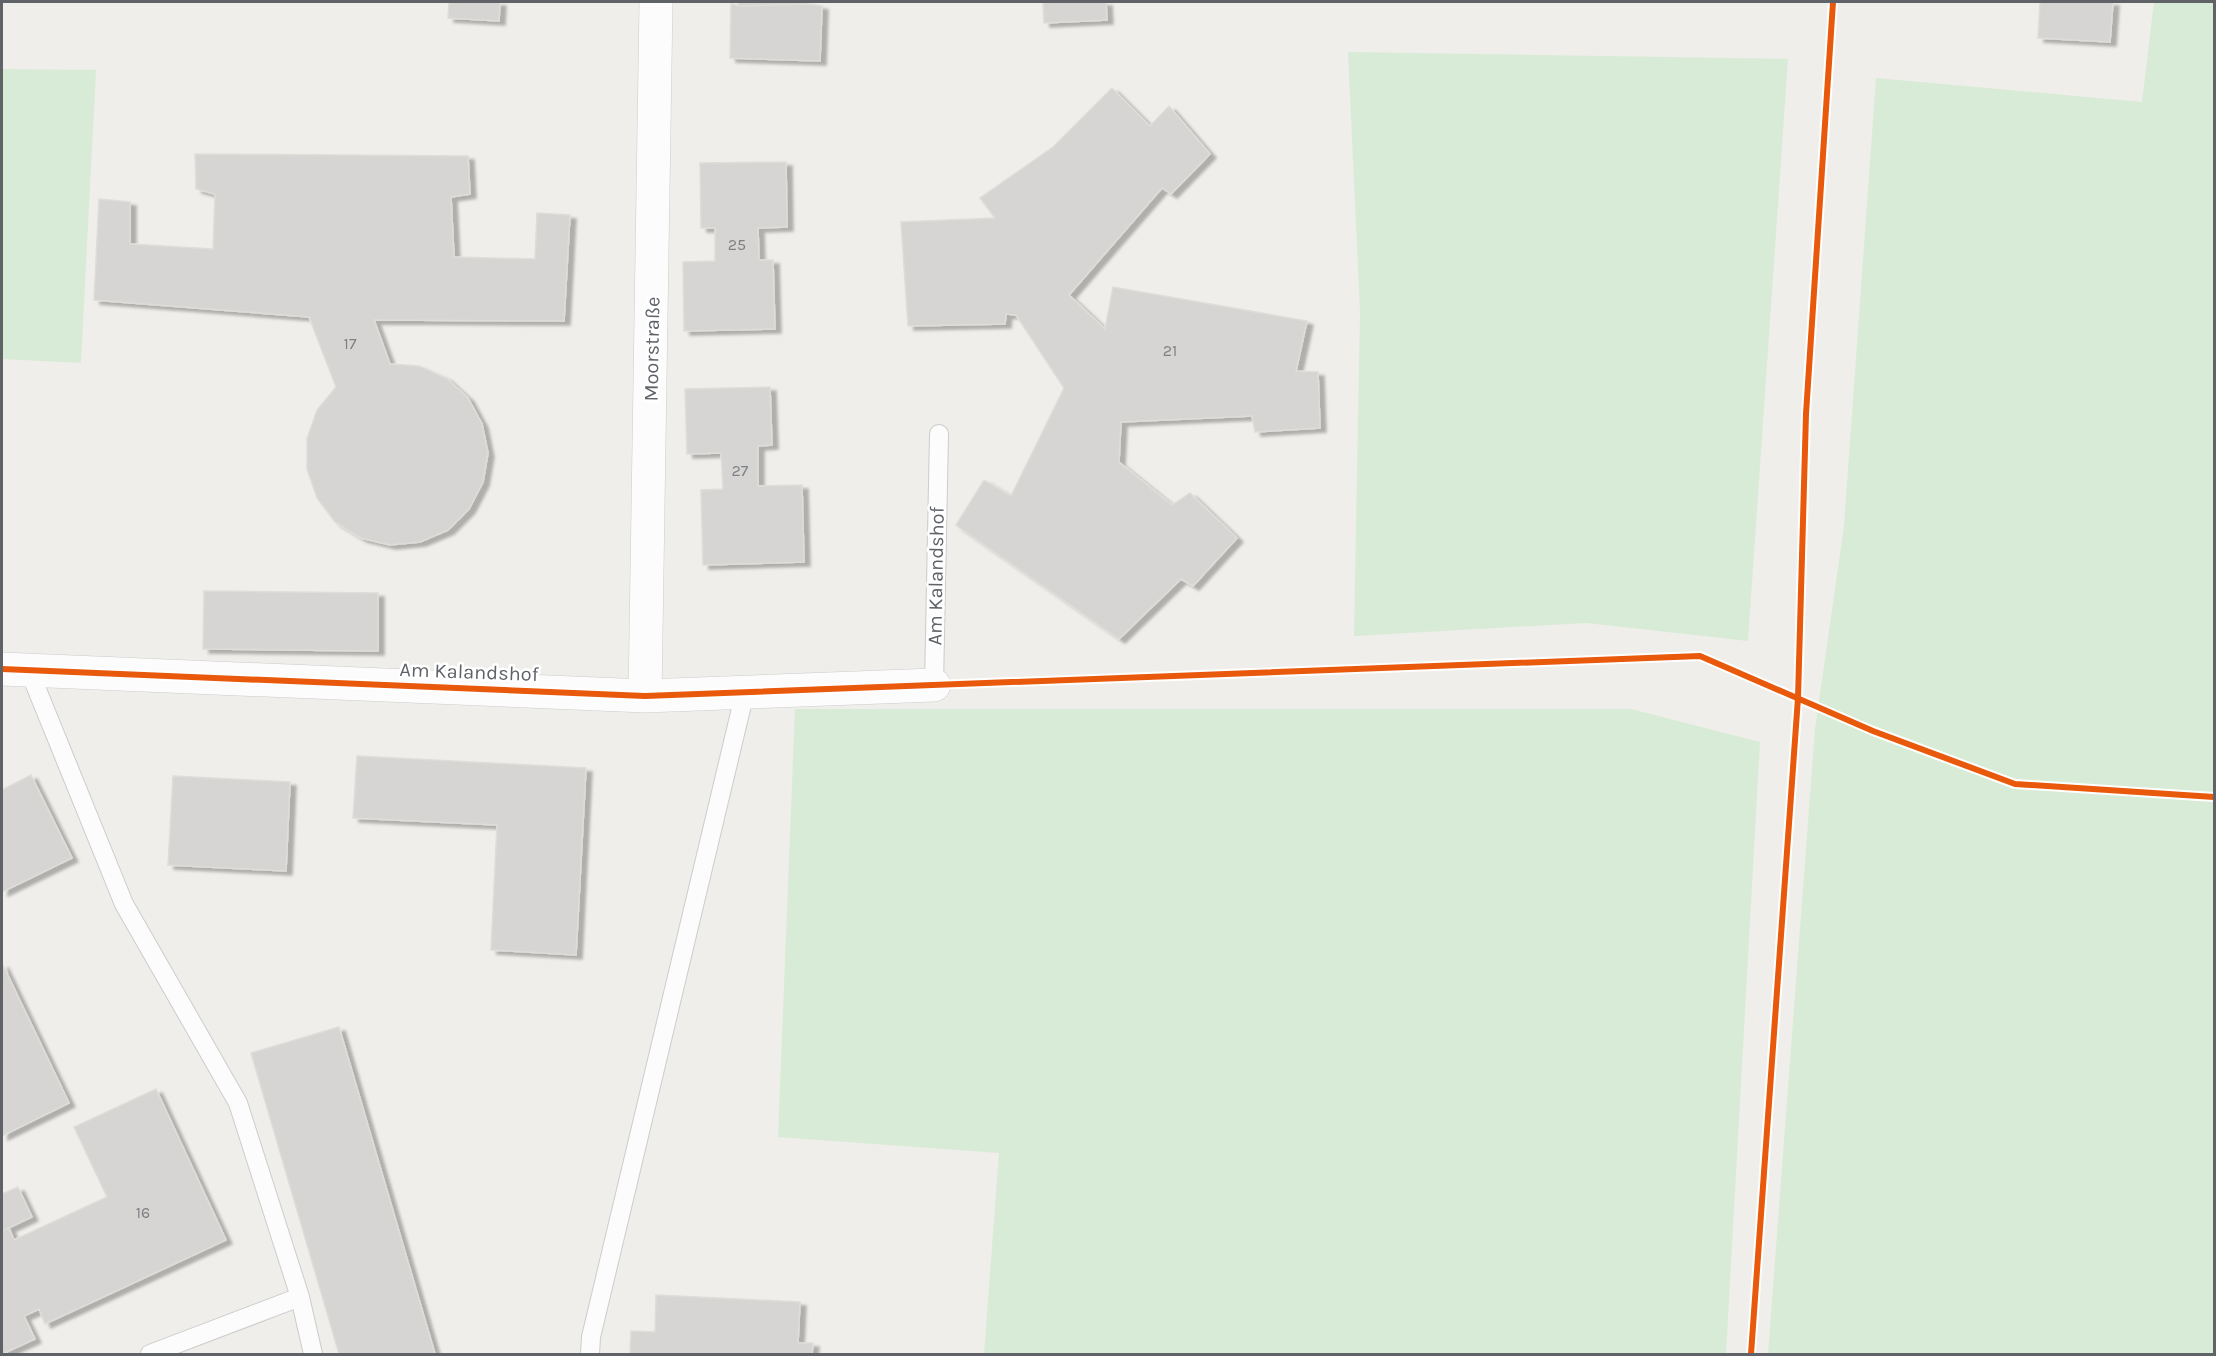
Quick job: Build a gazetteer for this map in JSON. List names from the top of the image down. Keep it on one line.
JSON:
{"streets":{"street":["Moorstraße","Am Kalandshof"]},"crossings":[["Moorstraße","Am Kalandshof"]],"house_numbers":["25","17","21","27","16"]}
